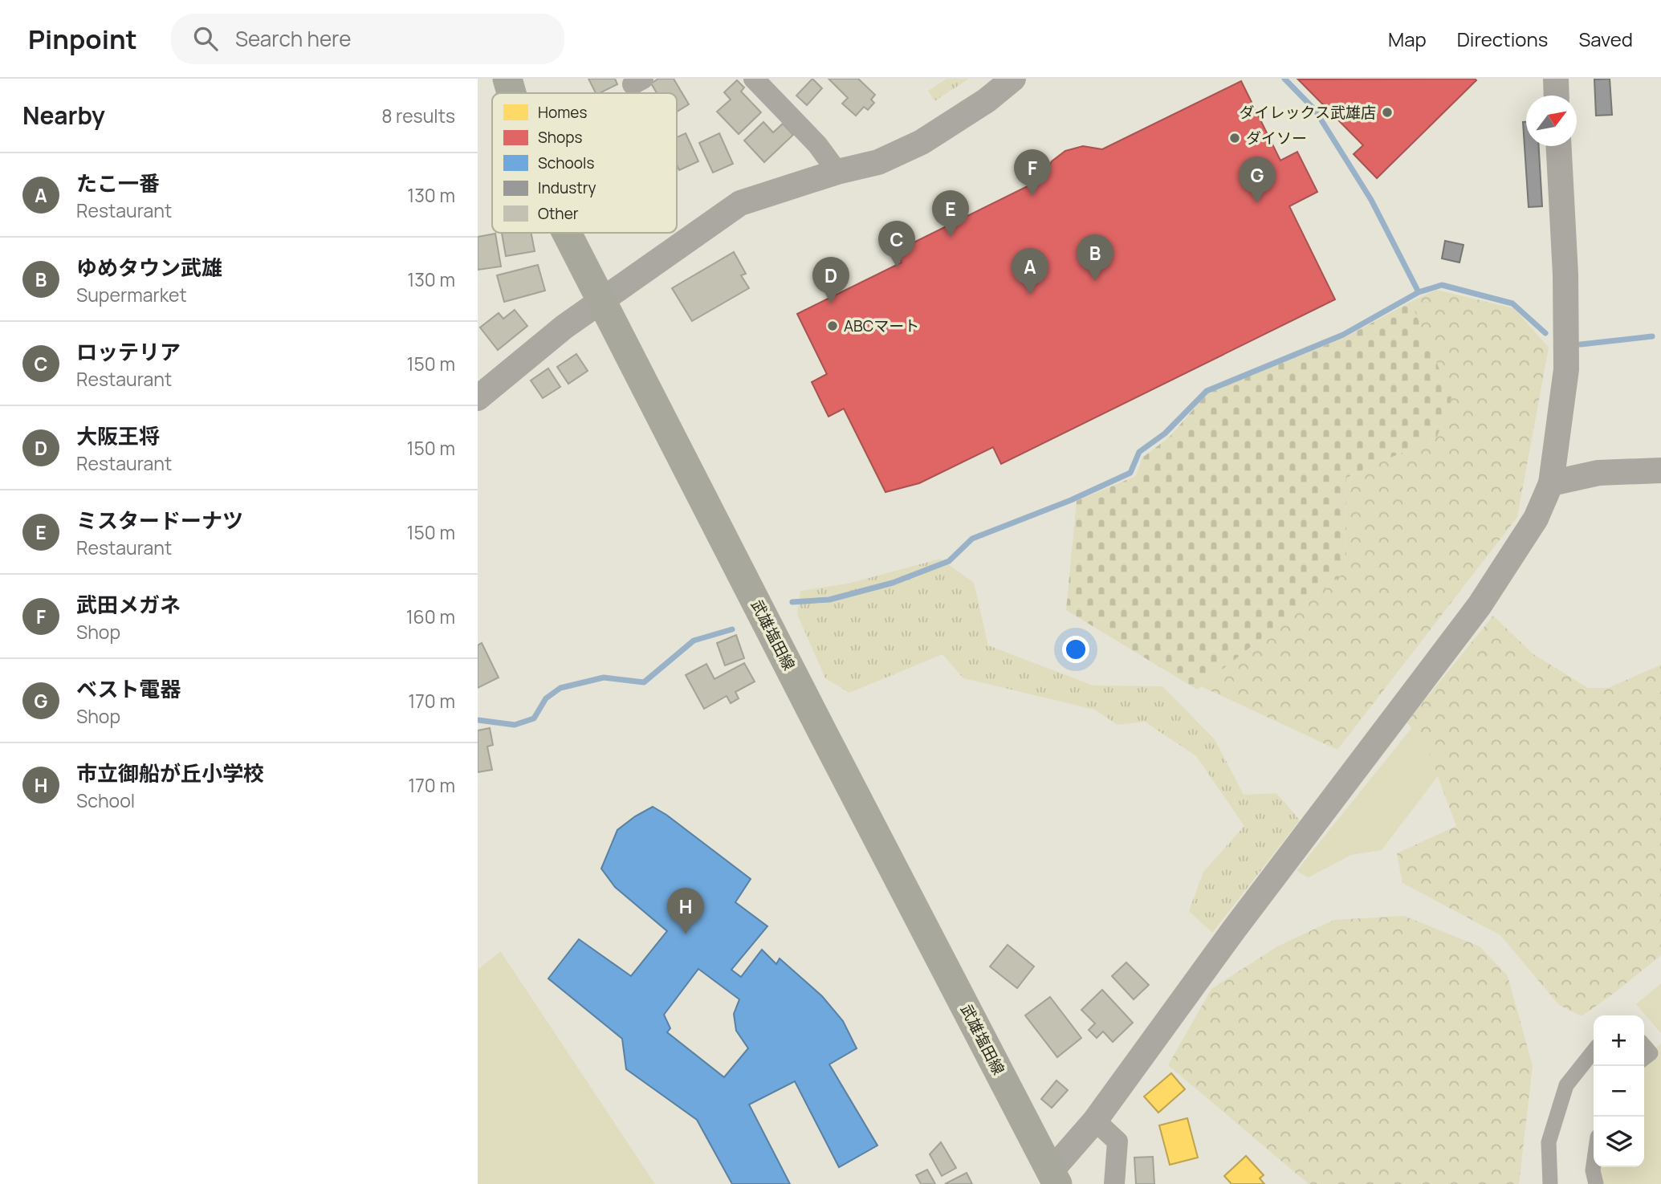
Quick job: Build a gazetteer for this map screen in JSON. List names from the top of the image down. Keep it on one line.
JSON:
{"streets":{"main road":["武雄塩田線"]},"places":["ダイレックス武雄店","ダイソー","ABCマート"],"legend":["Homes","Shops","Schools","Industry","Other"],"north":"top right","page":{"header":"Pinpoint","search":"Search here","nav":["Map","Directions","Saved"],"heading":["Nearby","8 results"],"pins":["F","G","E","C","B","A","D","H"],"list":[{"mark":"A","name":"たこ一番","note":"Restaurant","value":"130 m"},{"mark":"B","name":"ゆめタウン武雄","note":"Supermarket","value":"130 m"},{"mark":"C","name":"ロッテリア","note":"Restaurant","value":"150 m"},{"mark":"D","name":"大阪王将","note":"Restaurant","value":"150 m"},{"mark":"E","name":"ミスタードーナツ","note":"Restaurant","value":"150 m"},{"mark":"F","name":"武田メガネ","note":"Shop","value":"160 m"},{"mark":"G","name":"ベスト電器","note":"Shop","value":"170 m"},{"mark":"H","name":"市立御船が丘小学校","note":"School","value":"170 m"}],"map_buttons":["+","−"]}}
